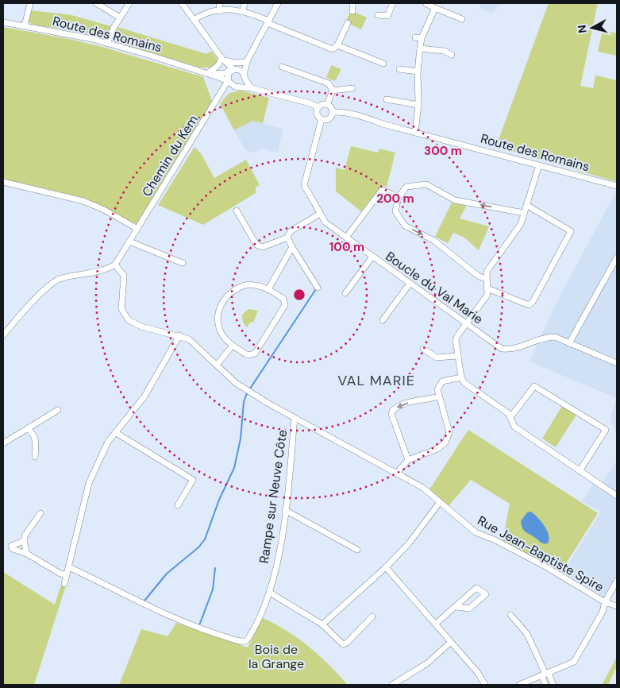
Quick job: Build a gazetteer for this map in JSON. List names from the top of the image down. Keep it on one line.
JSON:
{"streets":{"street":["Route des Romains","Chemin du Kem","Boucle du Val Marie","Rampe sur Neuve Côte","Rue Jean-Baptiste Spire"]},"crossings":[["Route des Romains","Chemin du Kem"],["Route des Romains","Boucle du Val Marie"],["Chemin du Kem","Rue Jean-Baptiste Spire"],["Rampe sur Neuve Côte","Rue Jean-Baptiste Spire"]],"districts":["VAL MARIE"],"parks":["Bois de la Grange"],"north":"left","rings":["300 m","200 m","100 m"]}
